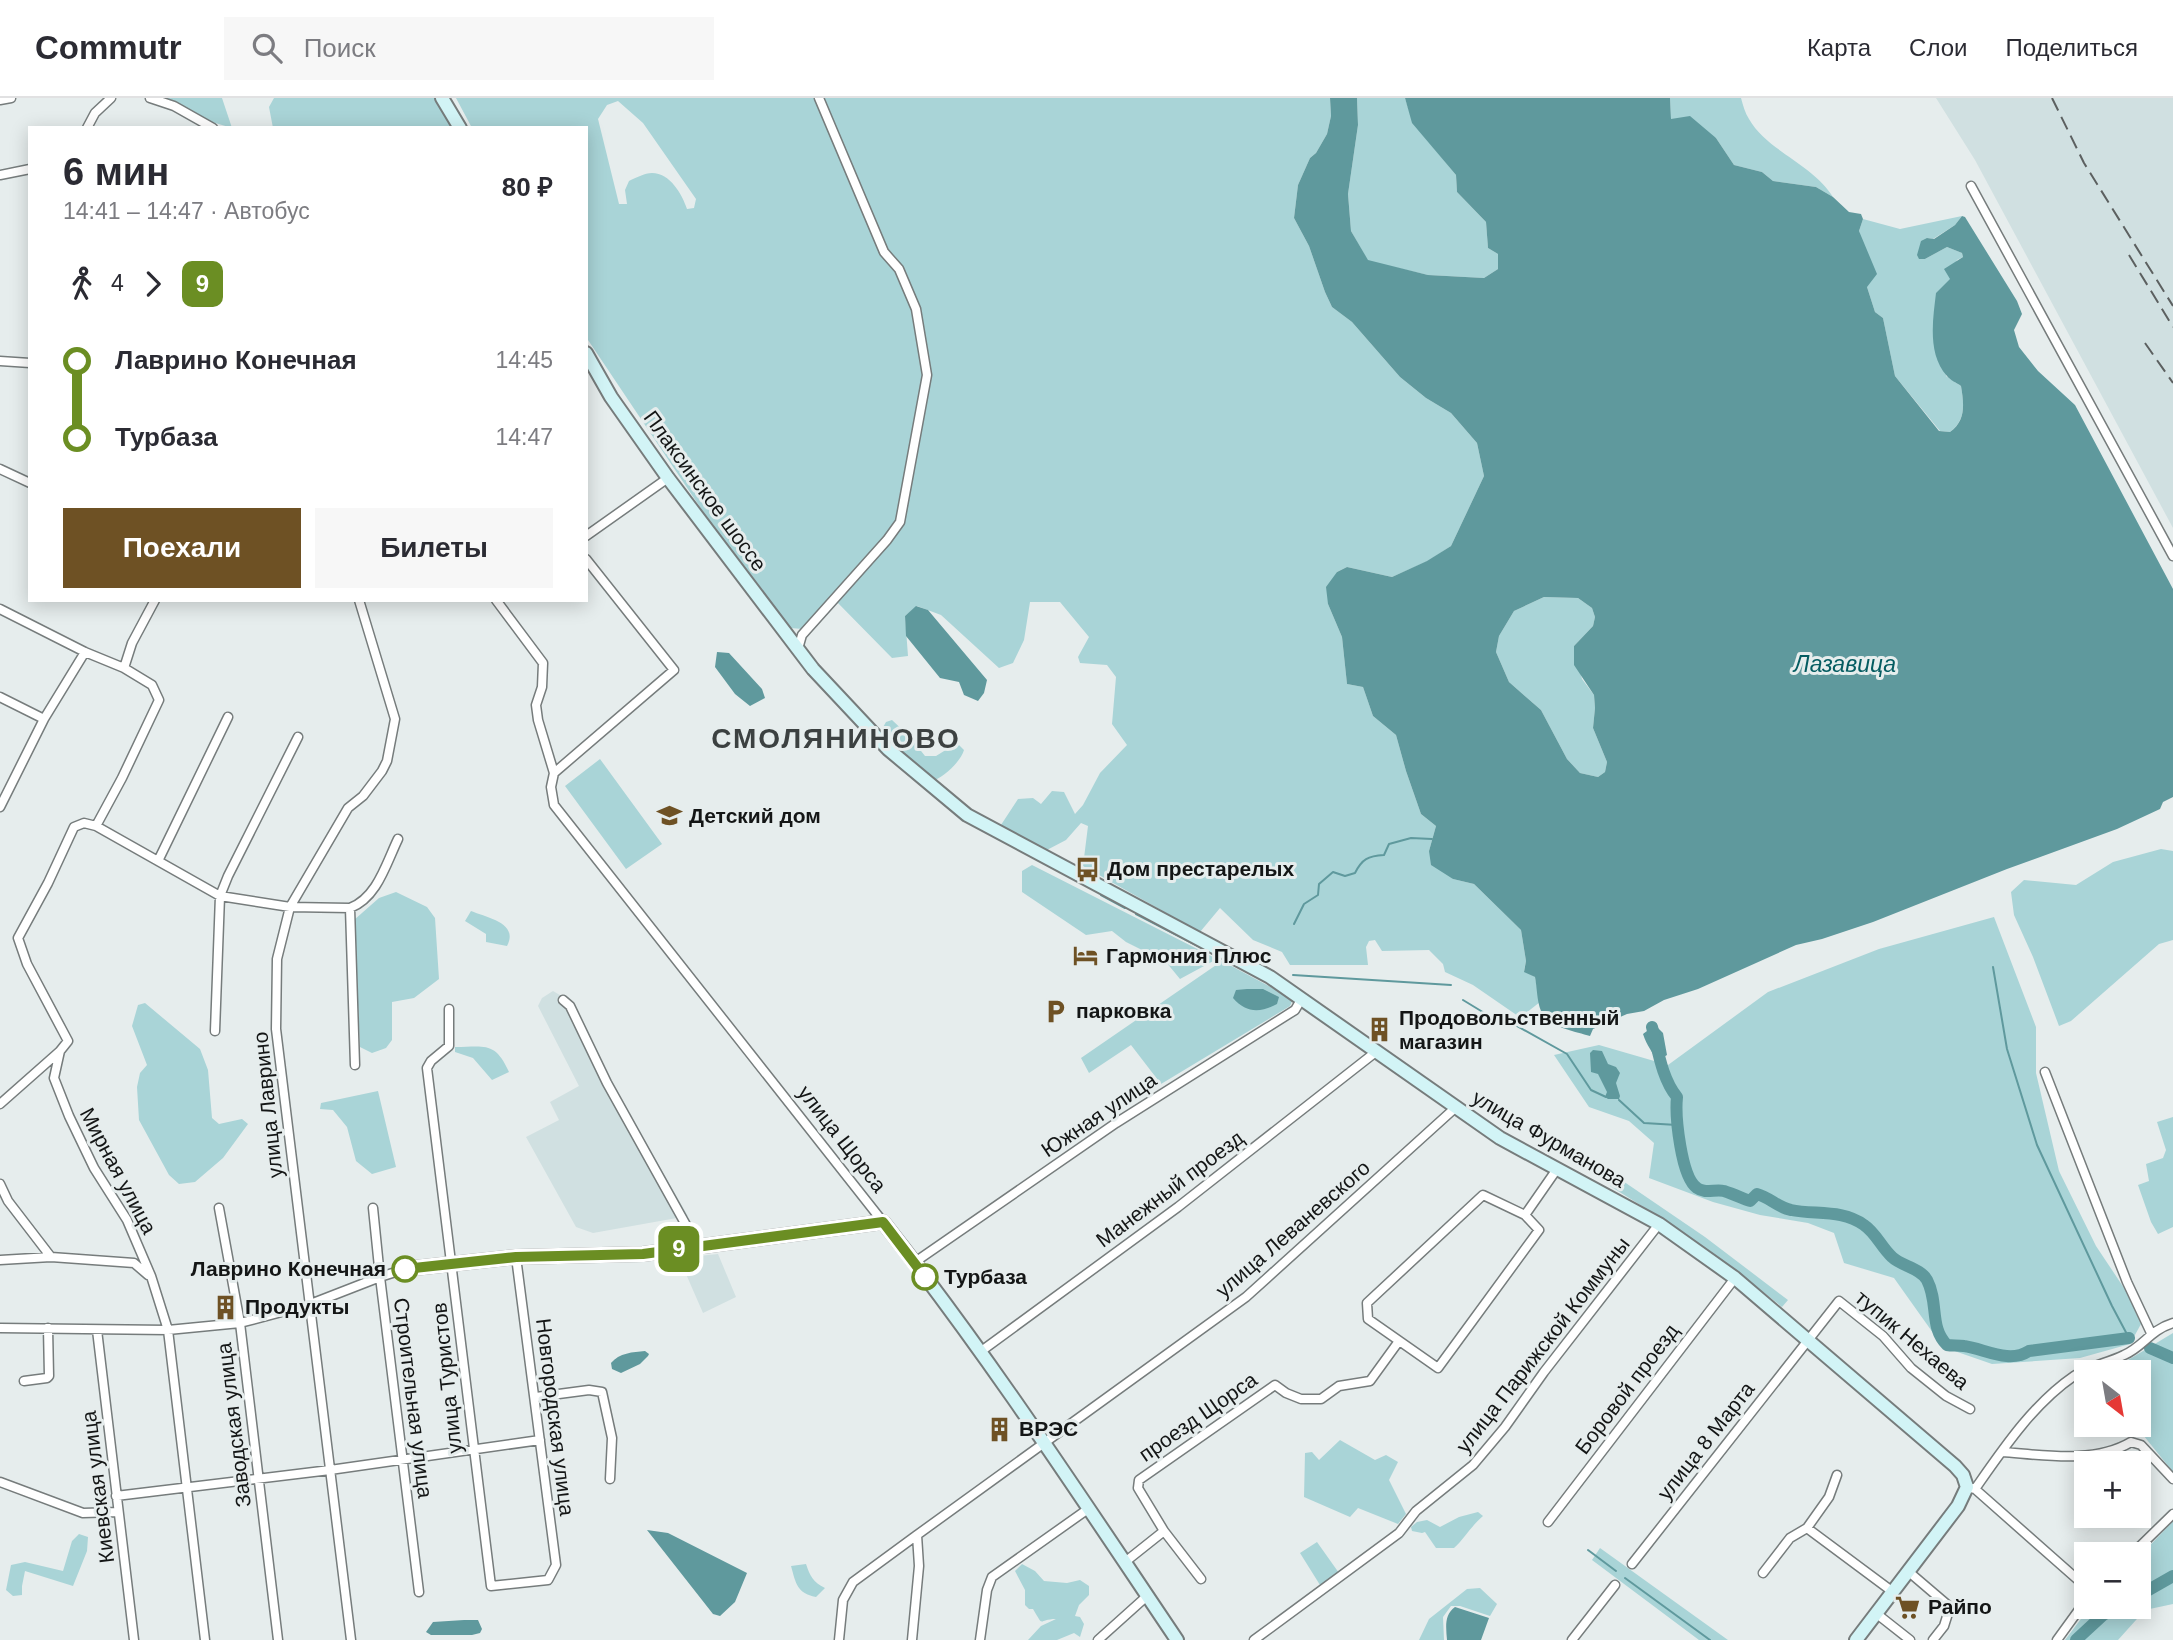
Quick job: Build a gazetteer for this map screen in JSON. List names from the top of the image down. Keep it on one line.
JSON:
{"streets":{"main road":["Плаксинское шоссе","улица Щорса","улица Фурманова"],"street":["улица Лаврино","Южная улица","Мирная улица","Манежный проезд","улица Леваневского","тупик Нехаева","улица Парижской Коммуны","улица Туристов","Боровой проезд","Строительная улица","Новгородская улица","проезд Щорса","Заводская улица","улица 8 Марта","Киевская улица"]},"crossings":[["Плаксинское шоссе","улица Фурманова"],["Южная улица","улица Щорса"],["Южная улица","улица Фурманова"],["улица Щорса","Манежный проезд"],["улица Щорса","улица Леваневского"],["улица Фурманова","Манежный проезд"],["улица Фурманова","улица Леваневского"],["улица Фурманова","тупик Нехаева"],["улица Фурманова","улица Парижской Коммуны"],["улица Фурманова","Боровой проезд"],["улица Фурманова","улица 8 Марта"],["тупик Нехаева","улица 8 Марта"],["улица Туристов","Новгородская улица"]],"districts":["СМОЛЯНИНОВО"],"water":["Лазавица"],"places":{"school or university":["Детский дом"],"bus stop":["Дом престарелых"],"hotel":["Гармония Плюс"],"parking":["парковка"],"building":["Продовольственный магазин","Продукты","ВРЭС"],"other":["Лаврино Конечная","Турбаза"],"supermarket":["Райпо"]},"lines":["bus line 9"],"north":"bottom right","page":{"header":"Commutr","search":"Поиск","nav":["Карта","Слои","Поделиться"],"on_map":"9","heading":["6 мин","14:41 – 14:47 · Автобус","80 ₽"],"legs":["4","9"],"list":[{"name":"Лаврино Конечная","value":"14:45"},{"name":"Турбаза","value":"14:47"}],"buttons":["Поехали","Билеты"],"map_buttons":["+","−"]}}
